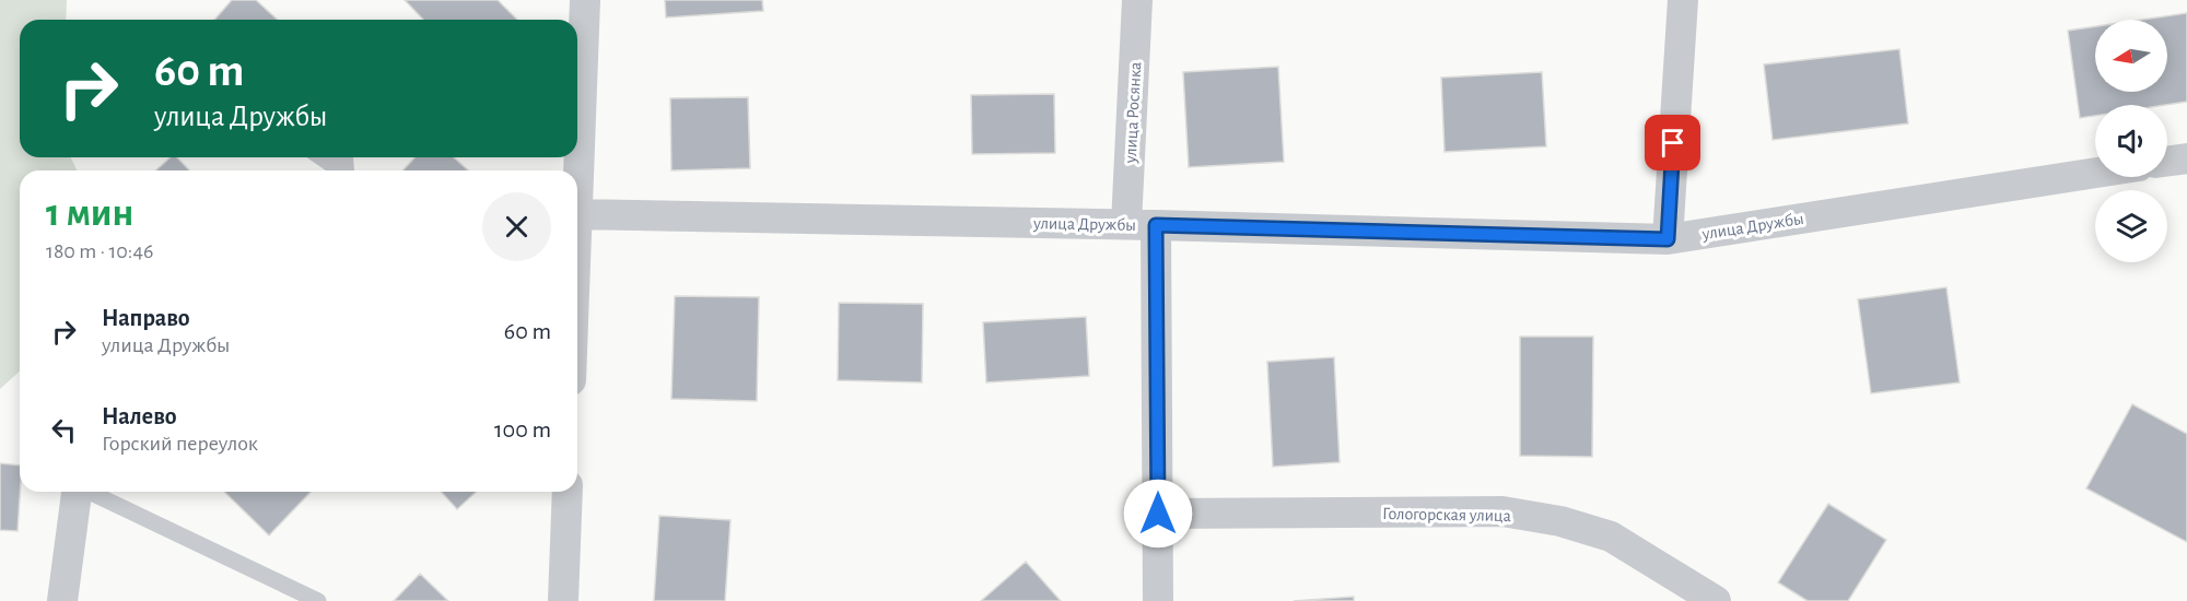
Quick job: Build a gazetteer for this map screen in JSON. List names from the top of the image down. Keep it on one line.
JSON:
{"streets":{"street":["улица Росянка","улица Дружбы","Гологорская улица"]},"crossings":[["улица Росянка","улица Дружбы"],["улица Росянка","Гологорская улица"]],"north":"left","page":{"turn":["60 m","улица Дружбы"],"heading":["1 мин","180 m · 10:46"],"list":[{"name":"Направо","note":"улица Дружбы","value":"60 m"},{"name":"Налево","note":"Горский переулок","value":"100 m"}]}}
